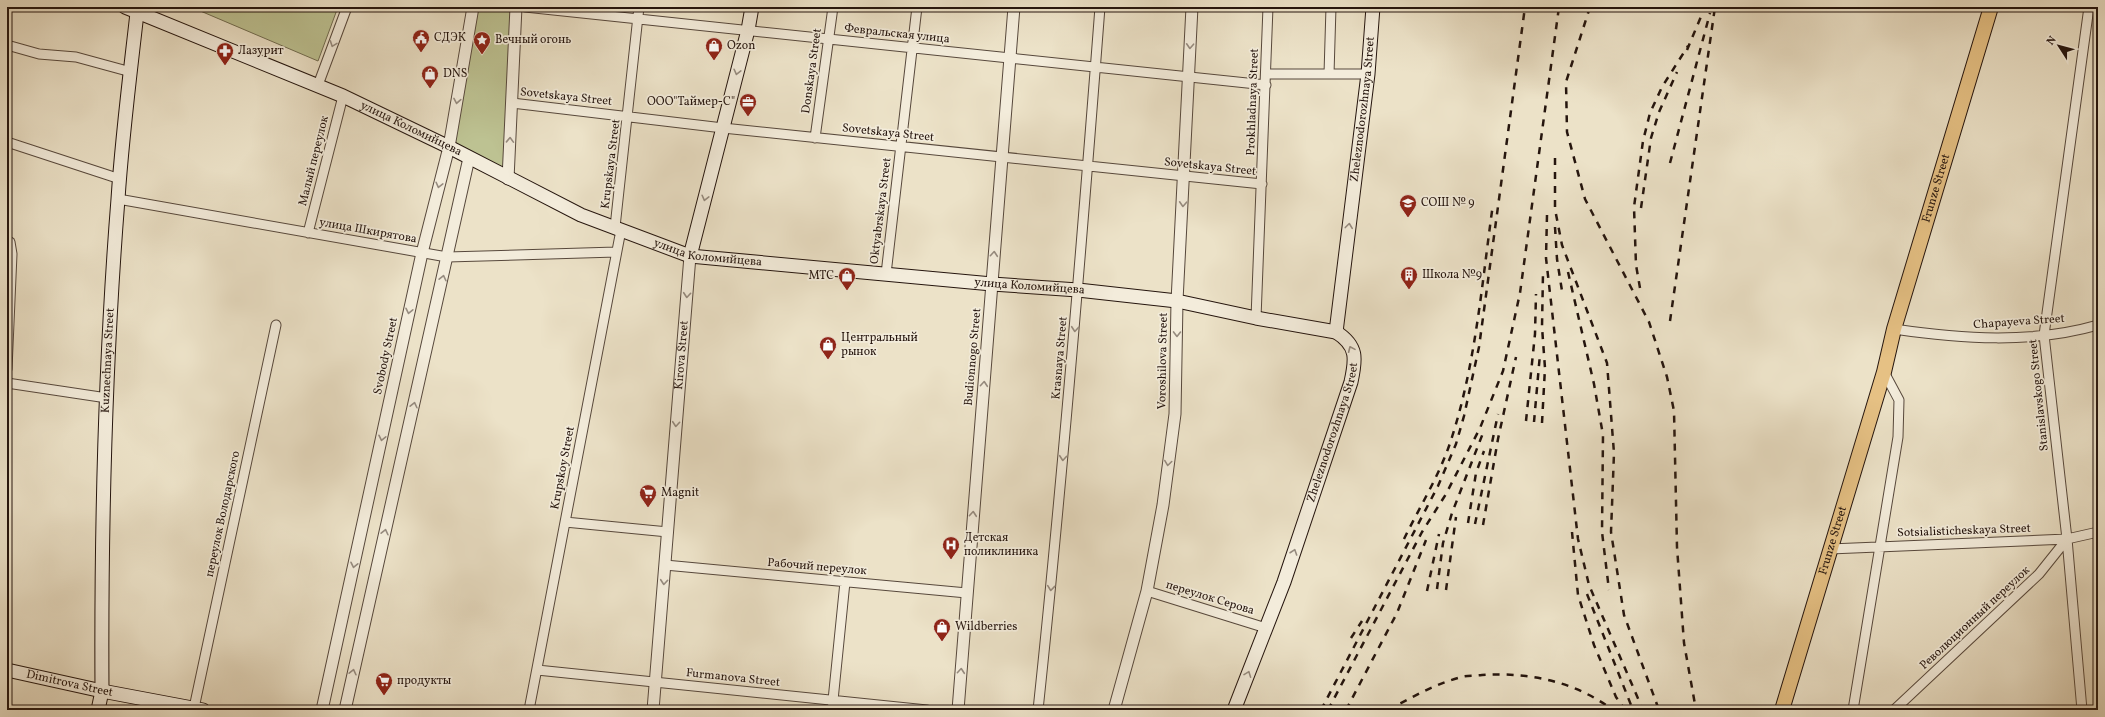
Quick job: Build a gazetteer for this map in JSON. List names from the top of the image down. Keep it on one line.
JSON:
{"streets":{"main road":["Zheleznodorozhnaya Street","улица Коломийцева","Frunze Street","Kirova Street","Kuznechnaya Street","Dimitrova Street"],"street":["Февральская улица","Donskaya Street","Sovetskaya Street","Prokhladnaya Street","Малый переулок","Krupskaya Street","Oktyabrskaya Street","улица Шкирятова","Chapayeva Street","Svobody Street","Budionnogo Street","Krasnaya Street","Voroshilova Street","Stanislavskogo Street","Krupskoy Street","переулок Володарского","Sotsialisticheskaya Street","Рабочий переулок","переулок Серова","Революционный переулок","Furmanova Street"]},"crossings":[["Февральская улица","Donskaya Street"],["Февральская улица","Prokhladnaya Street"],["Февральская улица","Krupskaya Street"],["Февральская улица","Oktyabrskaya Street"],["Февральская улица","Kirova Street"],["Февральская улица","Budionnogo Street"],["Февральская улица","Krasnaya Street"],["Февральская улица","Voroshilova Street"],["Donskaya Street","Sovetskaya Street"],["Sovetskaya Street","Prokhladnaya Street"],["Sovetskaya Street","Krupskaya Street"],["Sovetskaya Street","Oktyabrskaya Street"],["Sovetskaya Street","Kirova Street"],["Sovetskaya Street","Budionnogo Street"],["Sovetskaya Street","Krasnaya Street"],["Sovetskaya Street","Voroshilova Street"],["Prokhladnaya Street","улица Коломийцева"],["Zheleznodorozhnaya Street","улица Коломийцева"],["Zheleznodorozhnaya Street","переулок Серова"],["улица Коломийцева","Малый переулок"],["улица Коломийцева","Krupskaya Street"],["улица Коломийцева","Oktyabrskaya Street"],["улица Коломийцева","Kirova Street"],["улица Коломийцева","Svobody Street"],["улица Коломийцева","Budionnogo Street"],["улица Коломийцева","Krasnaya Street"],["улица Коломийцева","Kuznechnaya Street"],["улица Коломийцева","Voroshilova Street"],["улица Коломийцева","Krupskoy Street"],["Малый переулок","улица Шкирятова"],["Krupskaya Street","Krupskoy Street"],["Frunze Street","Chapayeva Street"],["Frunze Street","Sotsialisticheskaya Street"],["улица Шкирятова","Svobody Street"],["улица Шкирятова","Kuznechnaya Street"],["улица Шкирятова","Krupskoy Street"],["Chapayeva Street","Stanislavskogo Street"],["Kirova Street","Рабочий переулок"],["Kirova Street","Furmanova Street"],["Budionnogo Street","Рабочий переулок"],["Kuznechnaya Street","Dimitrova Street"],["Voroshilova Street","переулок Серова"],["Stanislavskogo Street","Sotsialisticheskaya Street"],["Stanislavskogo Street","Революционный переулок"],["Krupskoy Street","Furmanova Street"],["переулок Володарского","Dimitrova Street"],["Sotsialisticheskaya Street","Революционный переулок"]],"one_way":["Zheleznodorozhnaya Street","Kirova Street","Budionnogo Street","Krasnaya Street","Voroshilova Street"],"places":{"public building":["СДЭК"],"place":["Вечный огонь"],"shop":["Ozon","DNS","МТС","Центральный рынок","Wildberries"],"pharmacy":["Лазурит"],"office":["ООО\"Таймер-С\""],"school or university":["СОШ № 9"],"building":["Школа №9"],"supermarket":["Magnit","продукты"],"hospital":["Детская поликлиника"]},"north":"top left"}
